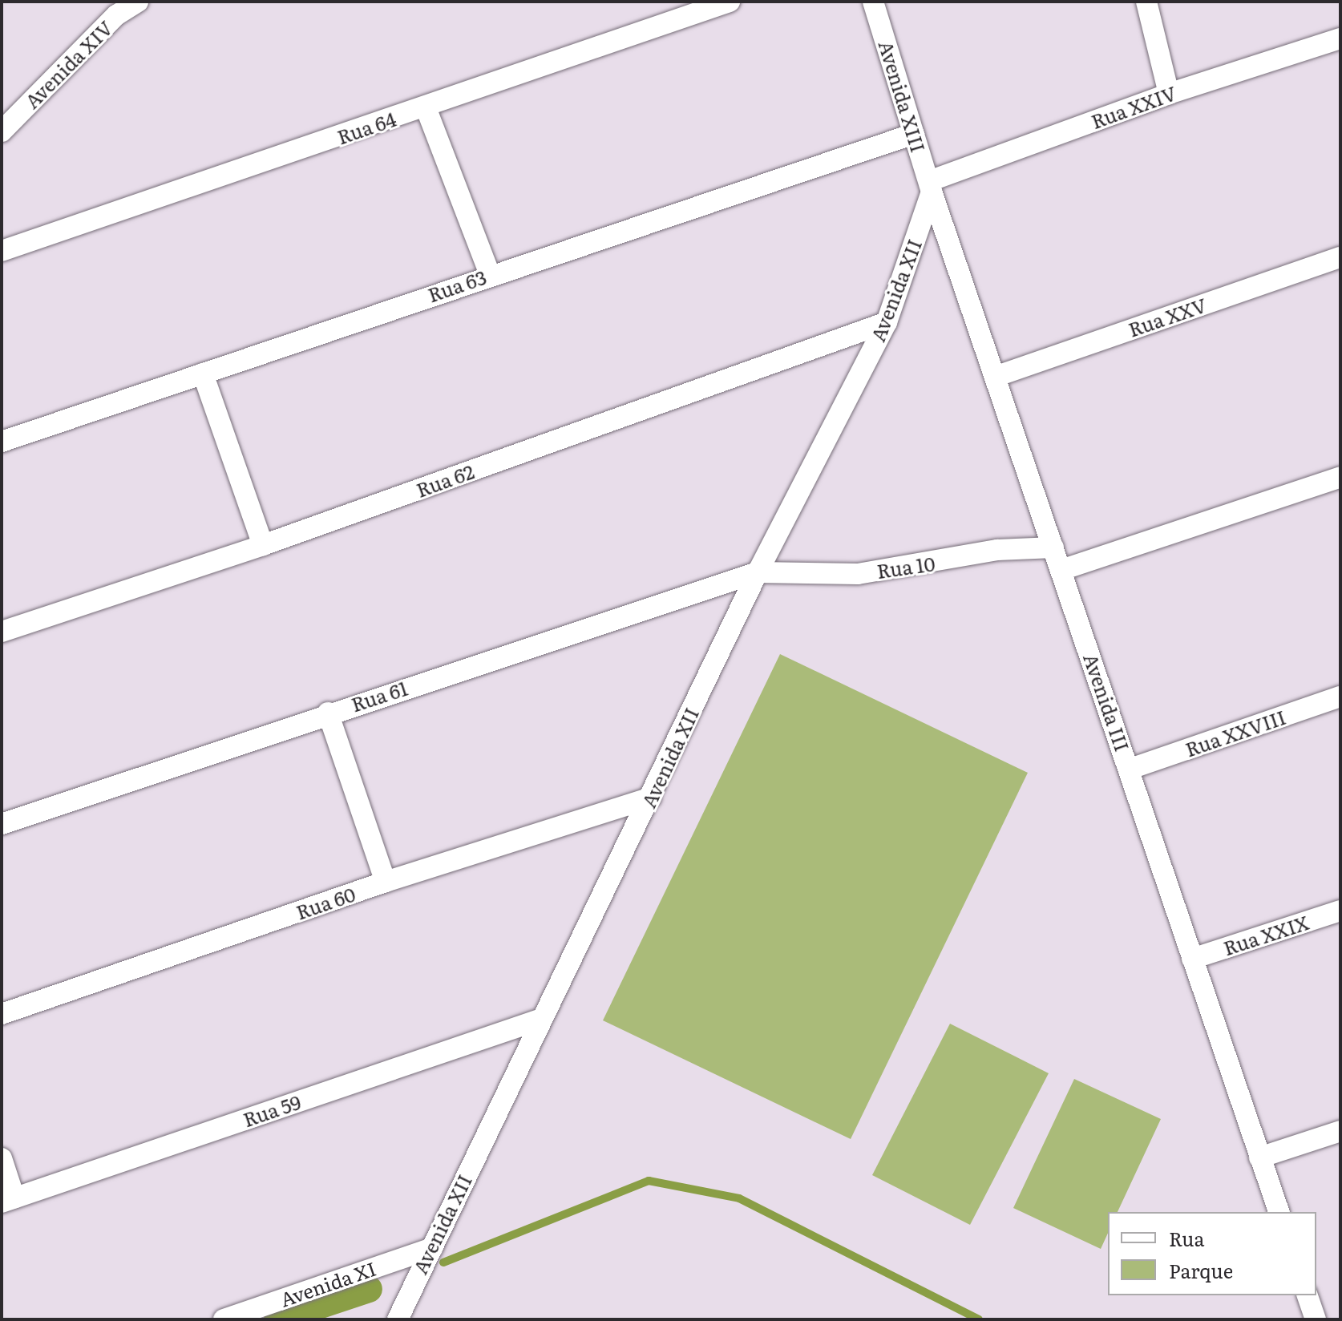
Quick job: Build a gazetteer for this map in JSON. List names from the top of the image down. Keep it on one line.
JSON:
{"streets":{"street":["Avenida XIV","Avenida XIII","Rua XXIV","Rua 64","Rua 63","Avenida XII","Rua XXV","Rua 62","Rua 10","Rua 61","Avenida III","Rua XXVIII","Rua 60","Rua XXIX","Rua 59","Avenida XI"]},"crossings":[["Avenida XIII","Rua XXIV"],["Avenida XIII","Rua 63"],["Avenida XIII","Avenida XII"],["Avenida XIII","Avenida III"],["Rua XXIV","Avenida XII"],["Rua XXIV","Avenida III"],["Avenida XII","Rua 62"],["Avenida XII","Rua 10"],["Avenida XII","Rua 61"],["Avenida XII","Avenida III"],["Avenida XII","Rua 60"],["Avenida XII","Rua 59"],["Avenida XII","Avenida XI"],["Rua XXV","Avenida III"],["Rua 10","Rua 61"],["Rua 10","Avenida III"],["Avenida III","Rua XXVIII"],["Avenida III","Rua XXIX"]],"legend":["Rua","Parque"]}
